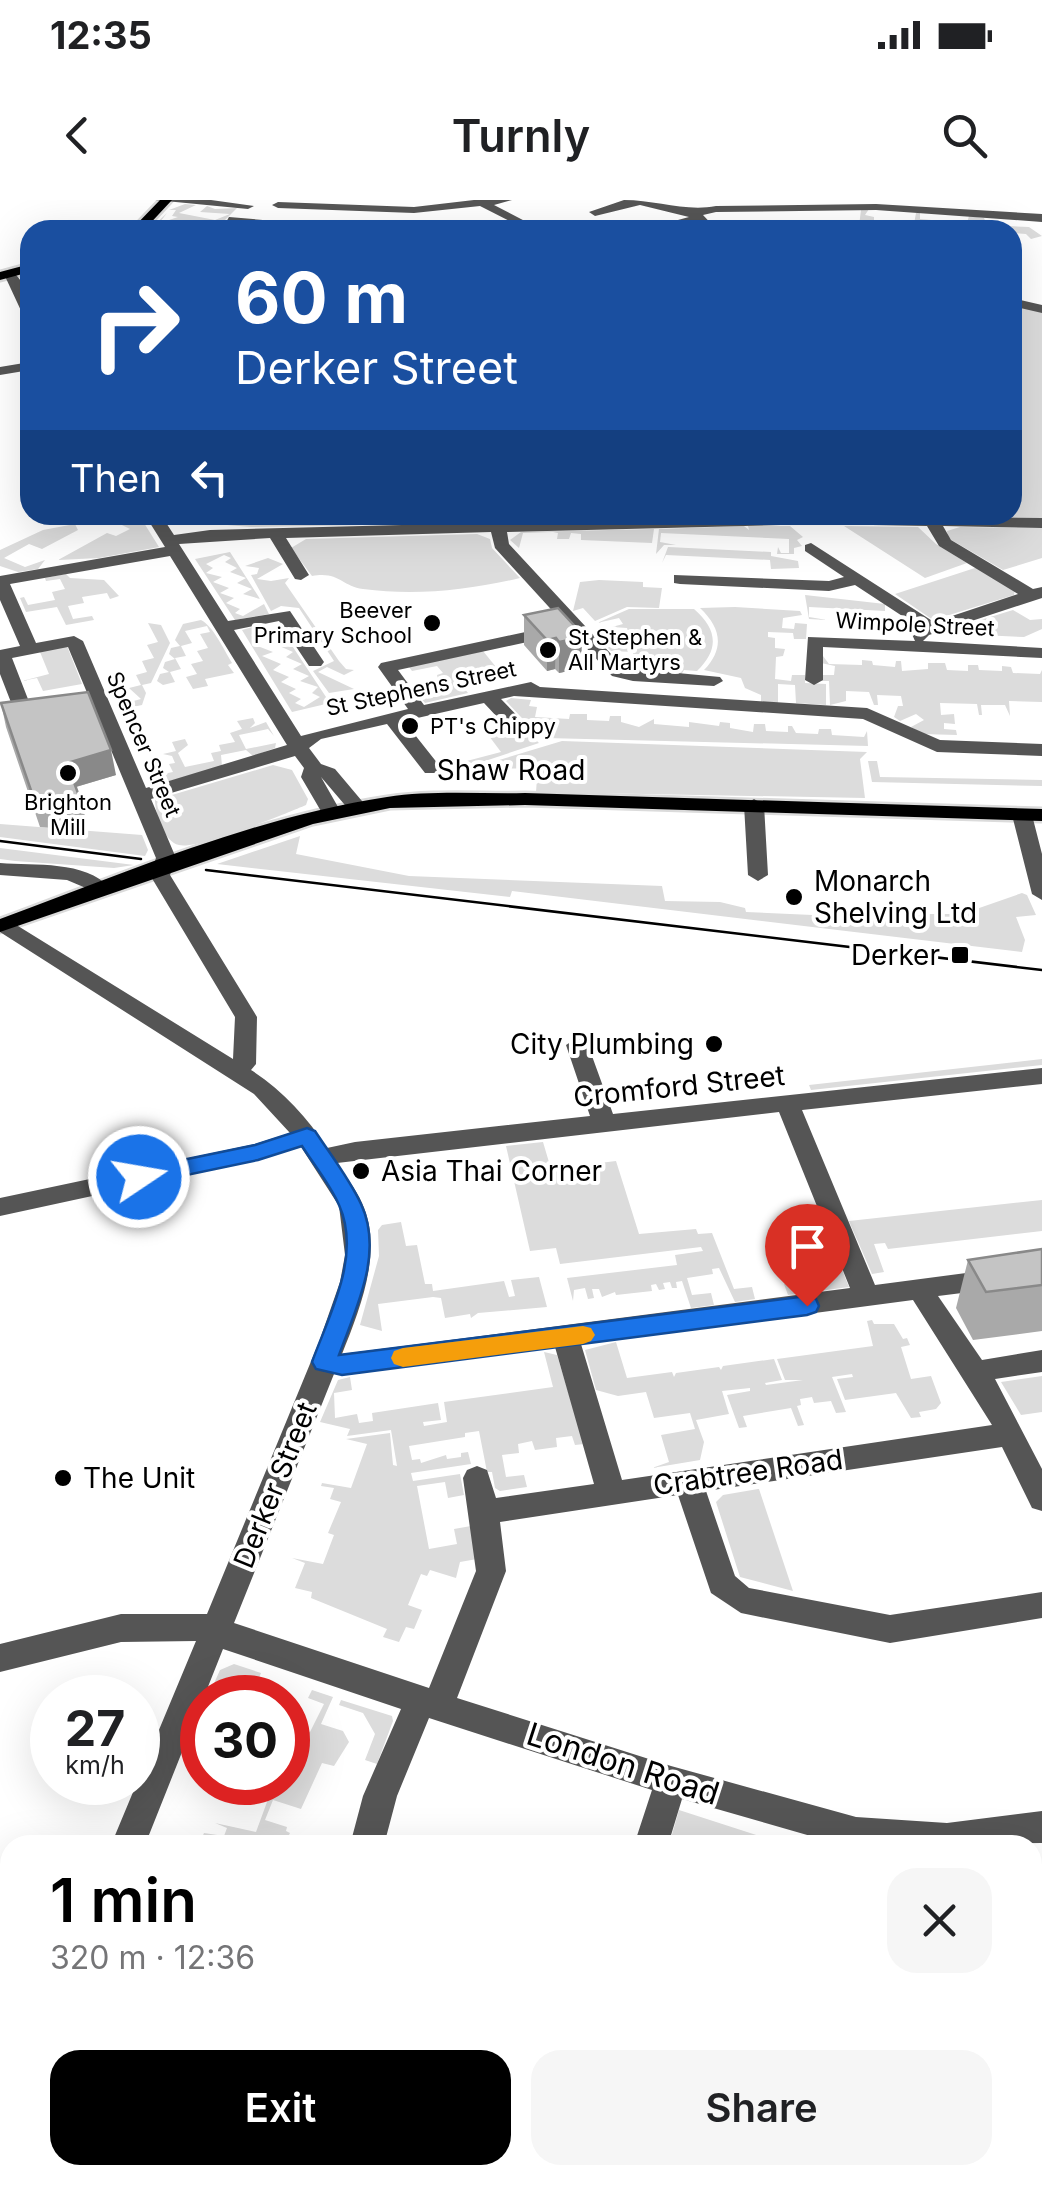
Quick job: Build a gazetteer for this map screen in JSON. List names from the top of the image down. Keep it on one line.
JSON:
{"streets":{"main road":["Shaw Road"],"street":["Wimpole Street","St Stephens Street","Spencer Street","Cromford Street","Crabtree Road","Derker Street","London Road"]},"crossings":[["St Stephens Street","Spencer Street"],["Spencer Street","Shaw Road"],["Spencer Street","Derker Street"],["Shaw Road","Derker Street"],["Cromford Street","Derker Street"],["Derker Street","London Road"]],"places":{"other":["Beever Primary School","St Stephen & All Martyrs","PT's Chippy","Brighton Mill","Monarch Shelving Ltd","City Plumbing","Asia Thai Corner","The Unit"],"transit":["Derker"]},"page":{"status":"12:35","header":"Turnly","turn":["60 m","Derker Street"],"then":"Then","speed":"27 km/h","limit":"30","heading":["1 min","320 m · 12:36"],"buttons":["Exit","Share"]}}
